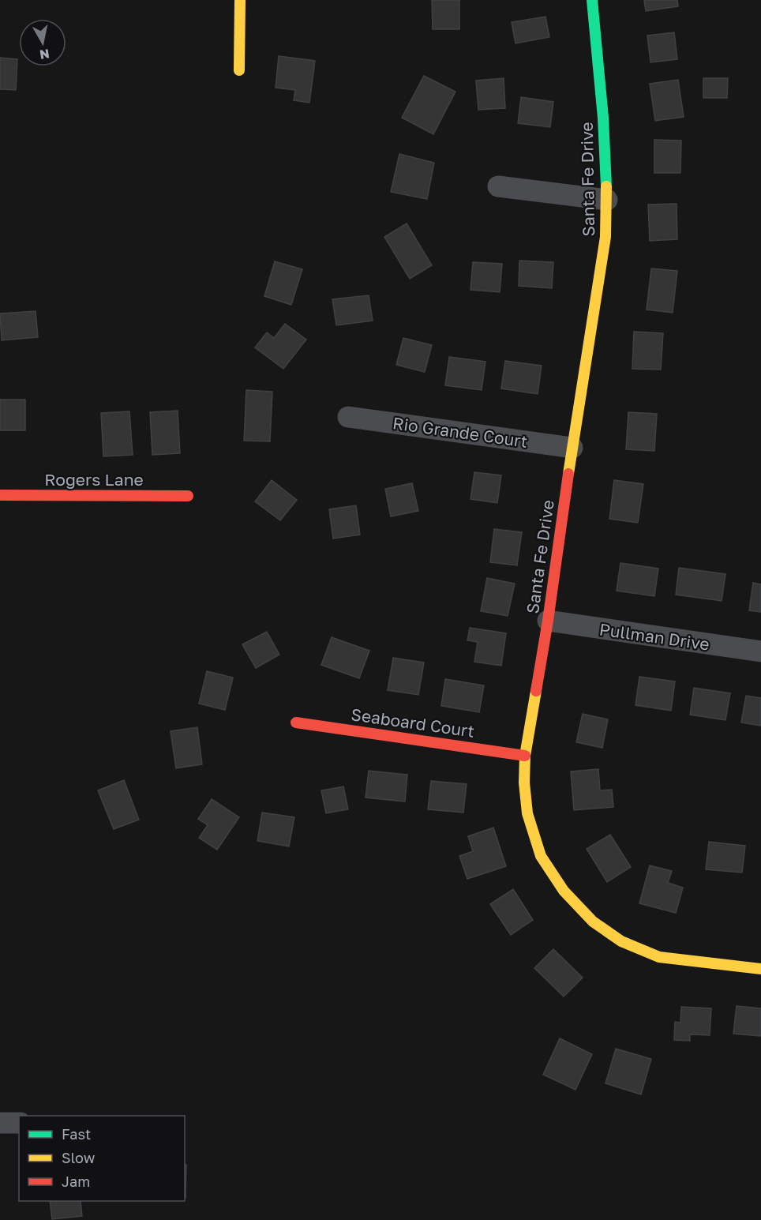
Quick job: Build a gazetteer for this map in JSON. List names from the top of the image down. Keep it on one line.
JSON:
{"streets":{"street":["Santa Fe Drive","Rio Grande Court","Rogers Lane","Pullman Drive","Seaboard Court"]},"crossings":[["Santa Fe Drive","Rio Grande Court"],["Santa Fe Drive","Pullman Drive"],["Santa Fe Drive","Seaboard Court"]],"legend":["Fast","Slow","Jam"],"north":"bottom"}
